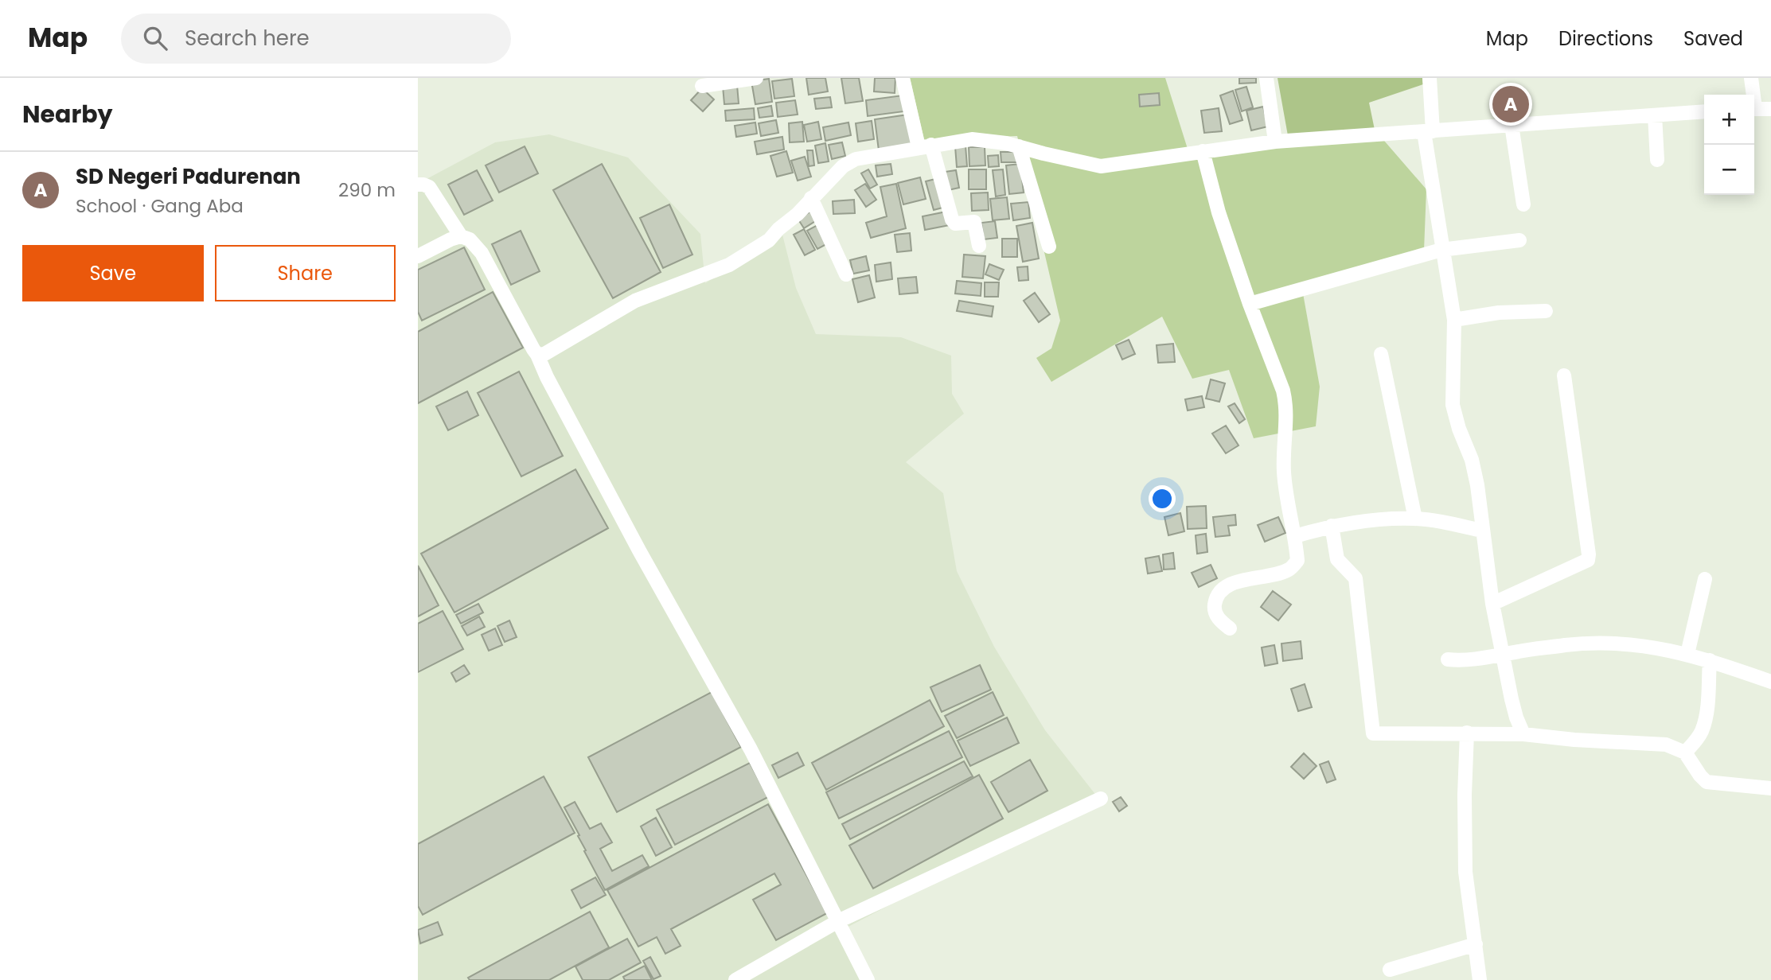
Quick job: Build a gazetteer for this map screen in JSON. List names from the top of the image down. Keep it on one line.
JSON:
{"page":{"header":"Map","search":"Search here","nav":["Map","Directions","Saved"],"heading":"Nearby","pins":"A","map_buttons":["+","−"],"list":[{"mark":"A","name":"SD Negeri Padurenan","note":"School · Gang Aba","value":"290 m"}],"buttons":["Save","Share"]}}
